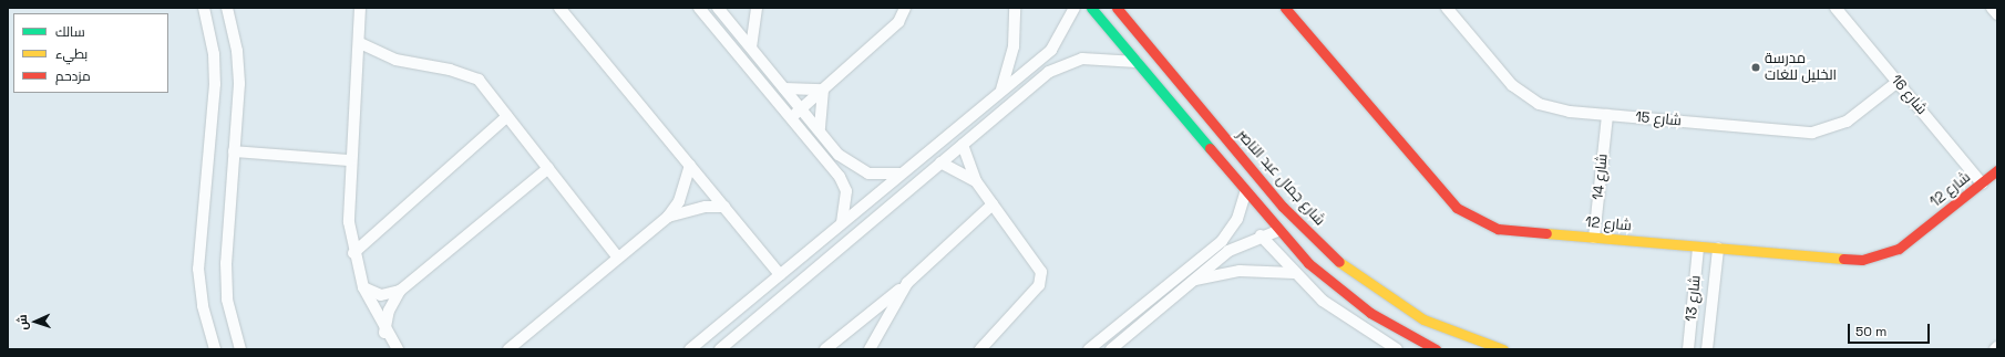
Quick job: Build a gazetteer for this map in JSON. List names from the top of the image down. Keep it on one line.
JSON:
{"streets":{"main road":["شارع جمال عبد الناصر","شارع 12"],"street":["شارع 16","شارع 15","شارع 14","شارع 13"]},"crossings":[["شارع 16","شارع 15"],["شارع 16","شارع 12"],["شارع 15","شارع 14"],["شارع 14","شارع 12"],["شارع 12","شارع 13"]],"places":["مدرسة الخليل للغات"],"legend":["سالك","بطيء","مزدحم"],"scale_bar":"50 m","north":"left"}
